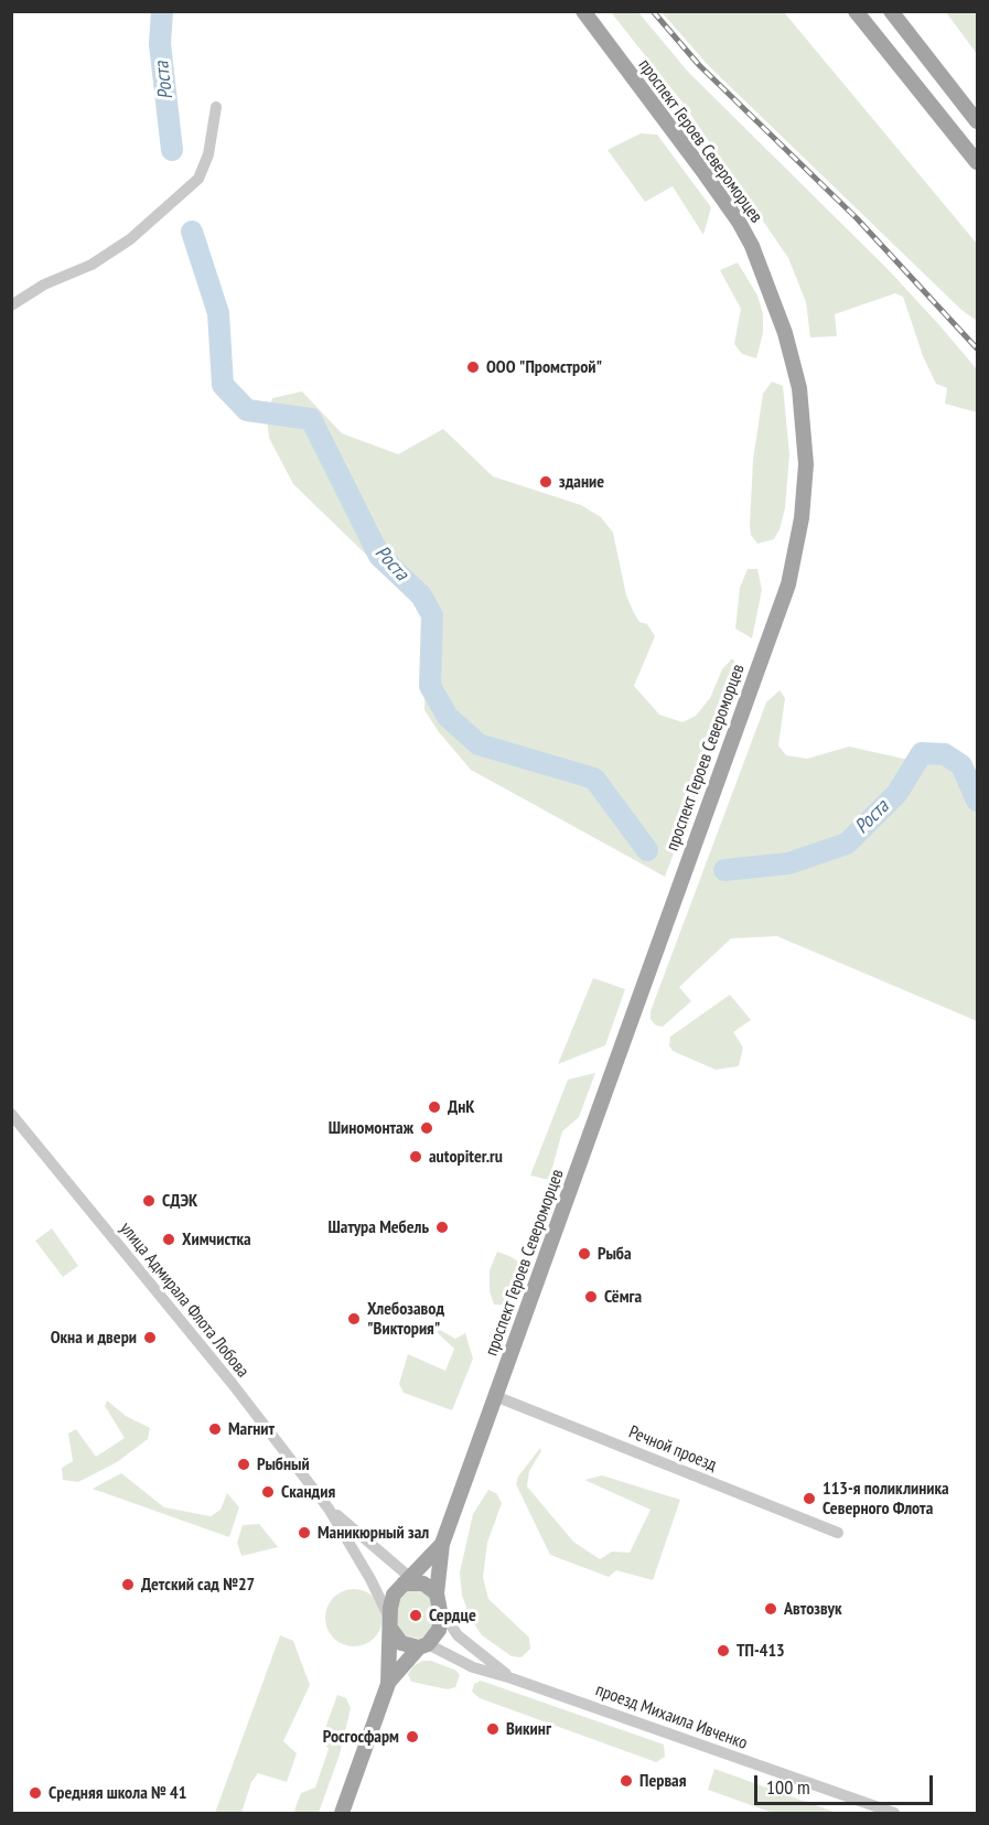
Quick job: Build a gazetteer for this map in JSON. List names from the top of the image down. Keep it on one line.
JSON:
{"streets":{"main road":["проспект Героев Североморцев"],"street":["улица Адмирала Флота Лобова","Речной проезд","проезд Михаила Ивченко"]},"crossings":[["проспект Героев Североморцев","улица Адмирала Флота Лобова"],["проспект Героев Североморцев","Речной проезд"]],"water":["Роста"],"places":["ООО \"Промстрой\"","здание","ДнК","Шиномонтаж","autopiter.ru","СДЭК","Шатура Мебель","Химчистка","Рыба","Сёмга","Хлебозавод \"Виктория\"","Окна и двери","Магнит","Рыбный","Скандия","113-я поликлиника Северного Флота","Маникюрный зал","Детский сад №27","Автозвук","Сердце","ТП-413","Викинг","Росгосфарм","Первая","Средняя школа № 41"],"scale_bar":"100 m"}
